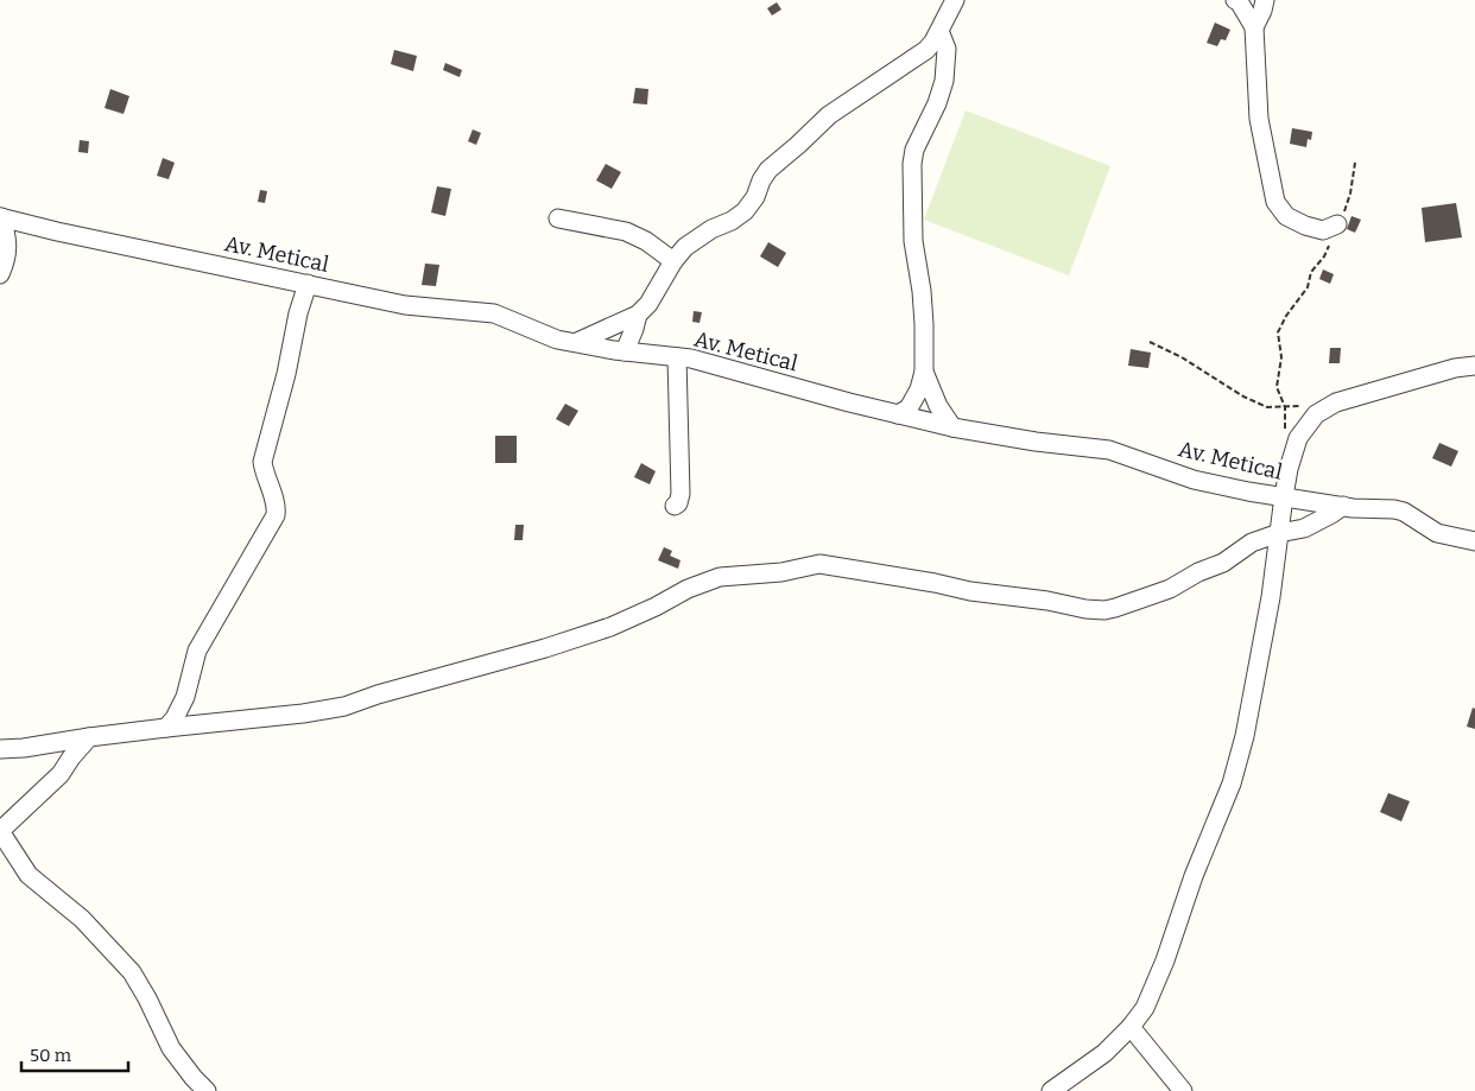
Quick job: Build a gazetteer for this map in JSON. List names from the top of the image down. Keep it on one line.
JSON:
{"streets":{"street":["Av. Metical"]},"scale_bar":"50 m"}
